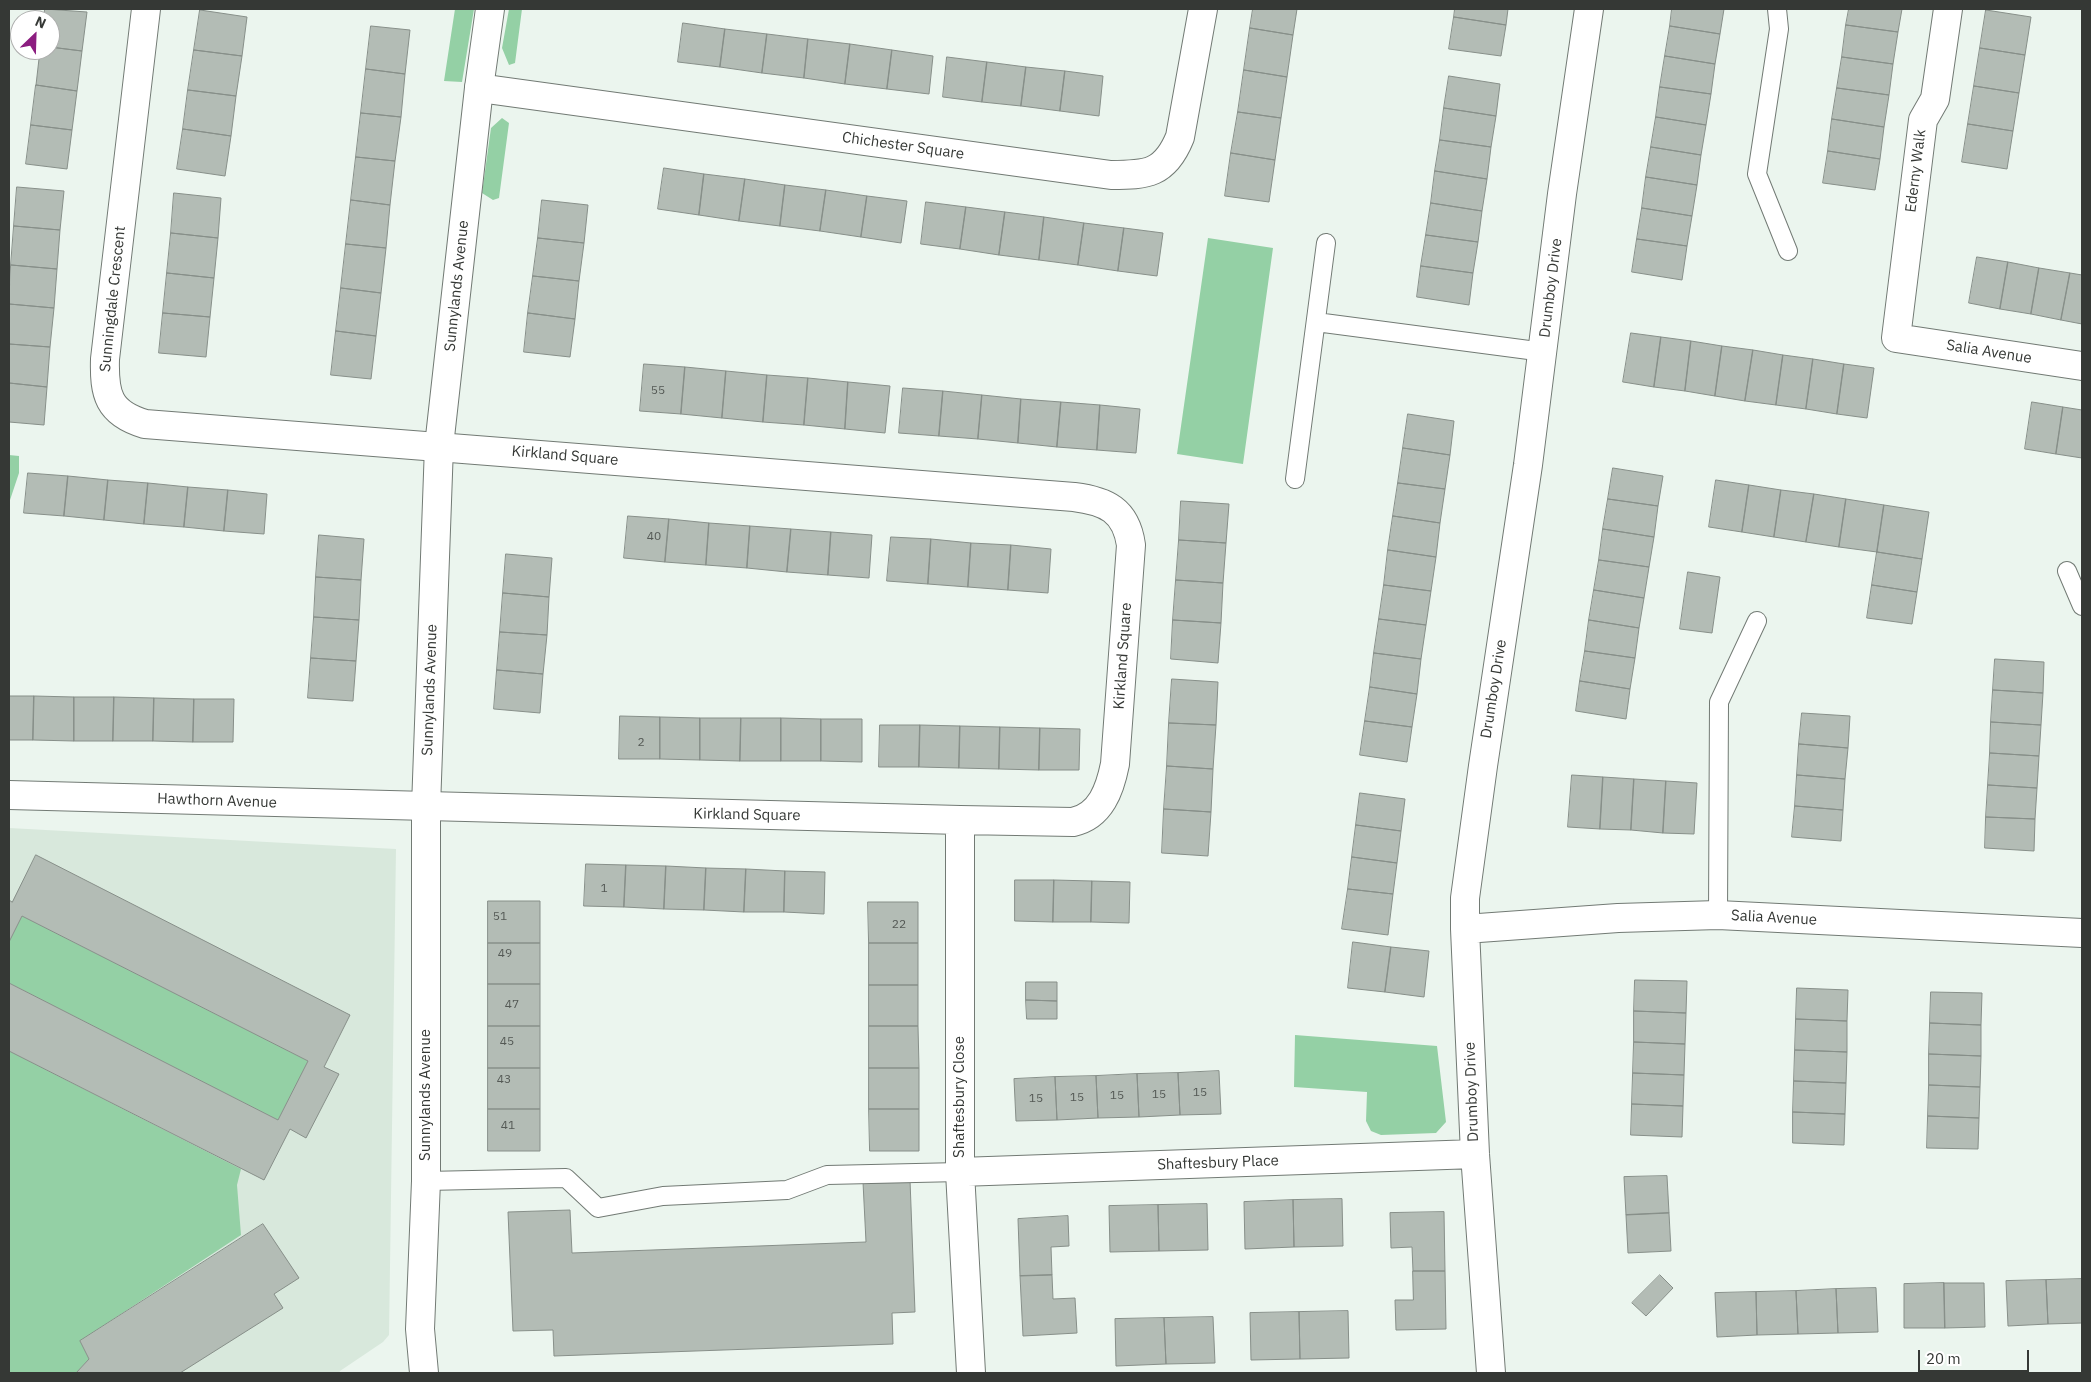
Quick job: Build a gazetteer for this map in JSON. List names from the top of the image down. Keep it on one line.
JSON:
{"streets":{"street":["Chichester Square","Ederny Walk","Sunnylands Avenue","Drumboy Drive","Sunningdale Crescent","Salia Avenue","Kirkland Square","Hawthorn Avenue","Shaftesbury Close","Shaftesbury Place"]},"crossings":[["Chichester Square","Sunnylands Avenue"],["Ederny Walk","Salia Avenue"],["Sunnylands Avenue","Sunningdale Crescent"],["Sunnylands Avenue","Kirkland Square"],["Sunnylands Avenue","Hawthorn Avenue"],["Drumboy Drive","Salia Avenue"],["Drumboy Drive","Shaftesbury Place"],["Sunningdale Crescent","Kirkland Square"],["Kirkland Square","Hawthorn Avenue"],["Kirkland Square","Shaftesbury Close"],["Shaftesbury Close","Shaftesbury Place"]],"house_numbers":["55","40","2","1","51","22","49","47","45","43","15","15","15","15","15","41"],"scale_bar":"20 m","north":"top right"}
